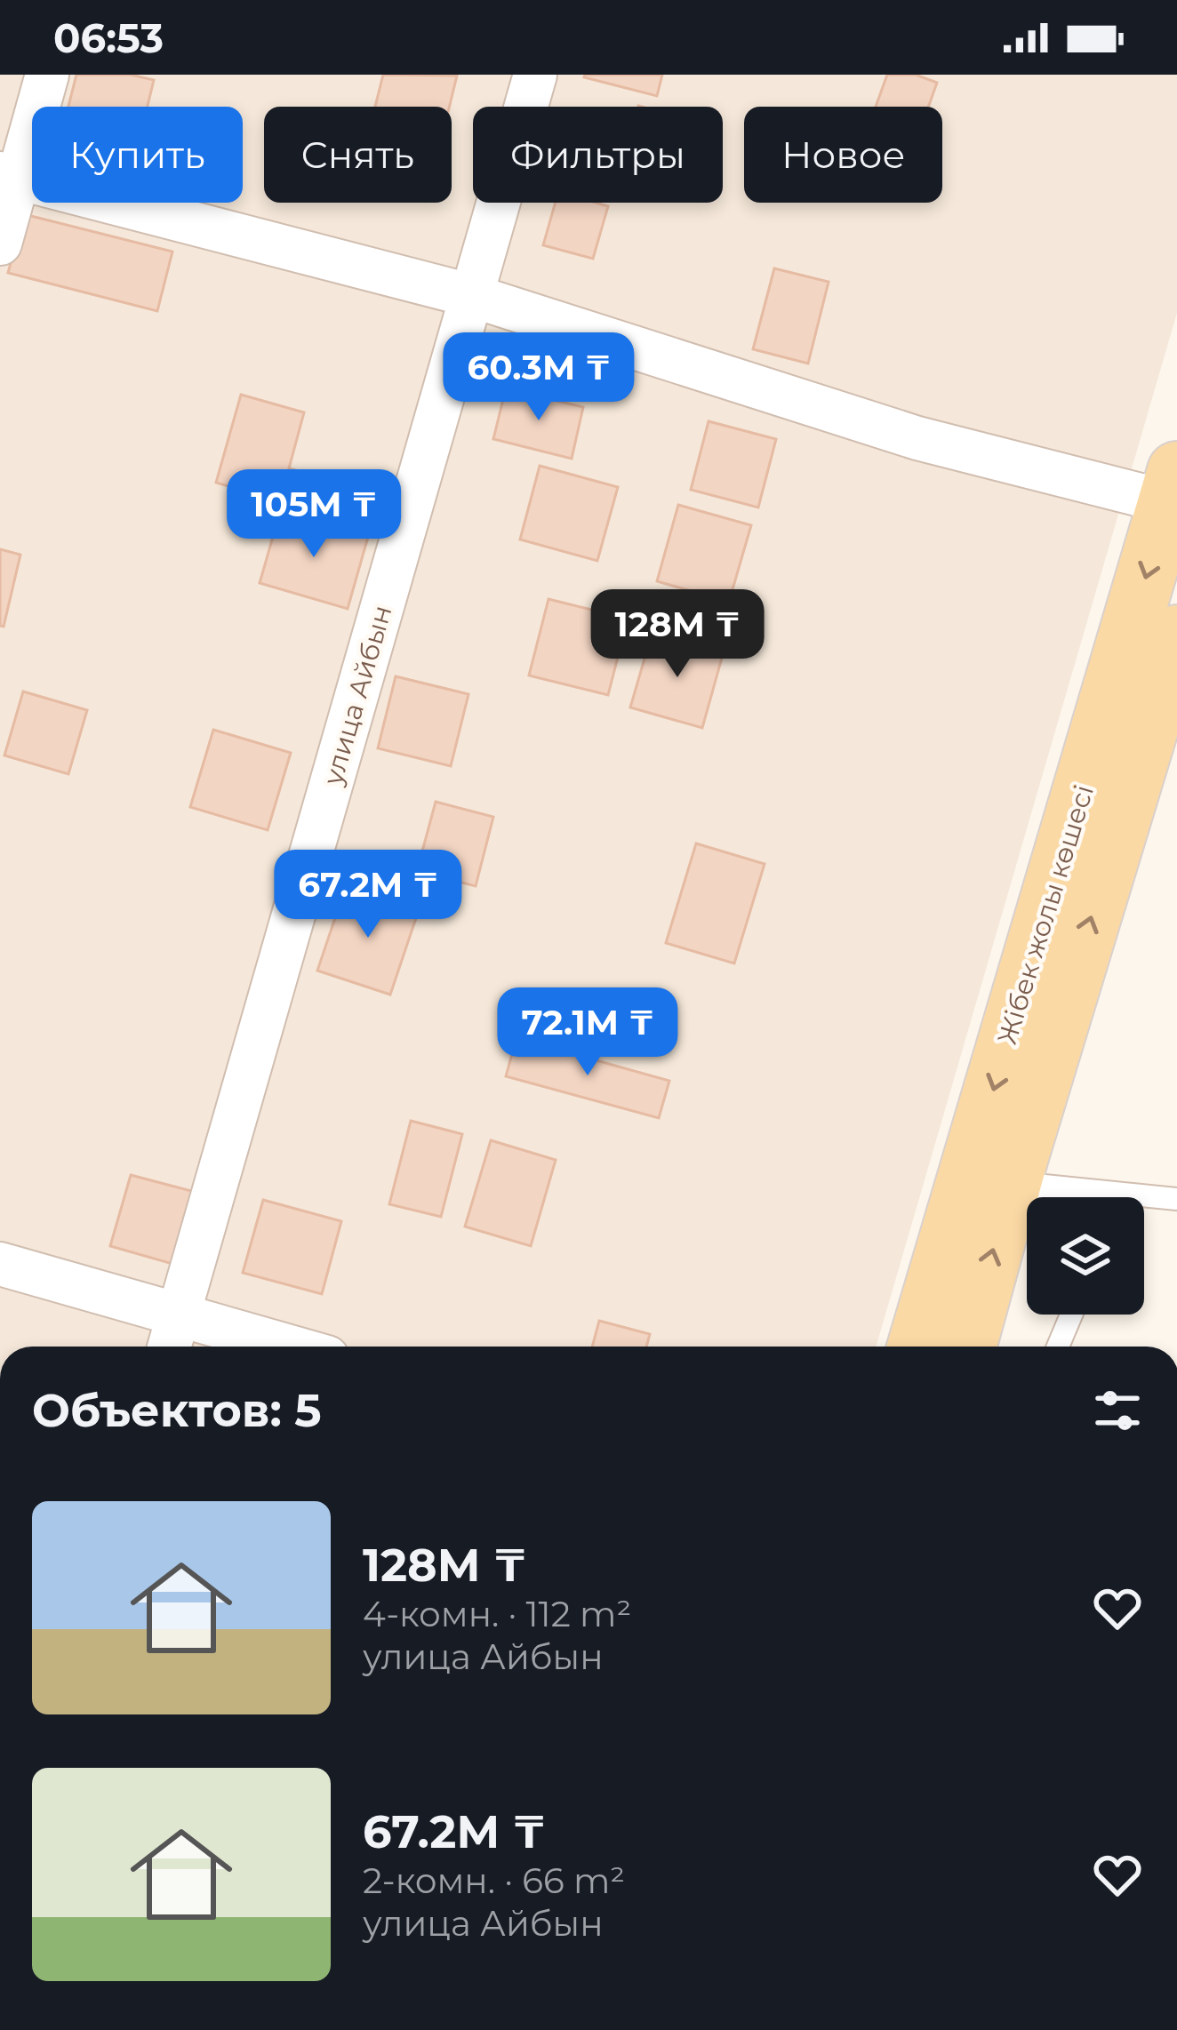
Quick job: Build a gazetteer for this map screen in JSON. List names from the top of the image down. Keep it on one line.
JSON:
{"streets":{"main road":["Жібек жолы көшесі"],"street":["улица Айбын"]},"page":{"status":"06:53","chip":["Купить","Снять","Фильтры","Новое"],"price":["60.3M ₸","105M ₸","128M ₸","67.2M ₸","72.1M ₸"],"heading":"Объектов: 5","list":[{"name":"128M ₸","note":"4-комн. · 112 m² · улица Айбын"},{"name":"67.2M ₸","note":"2-комн. · 66 m² · улица Айбын"}]}}
